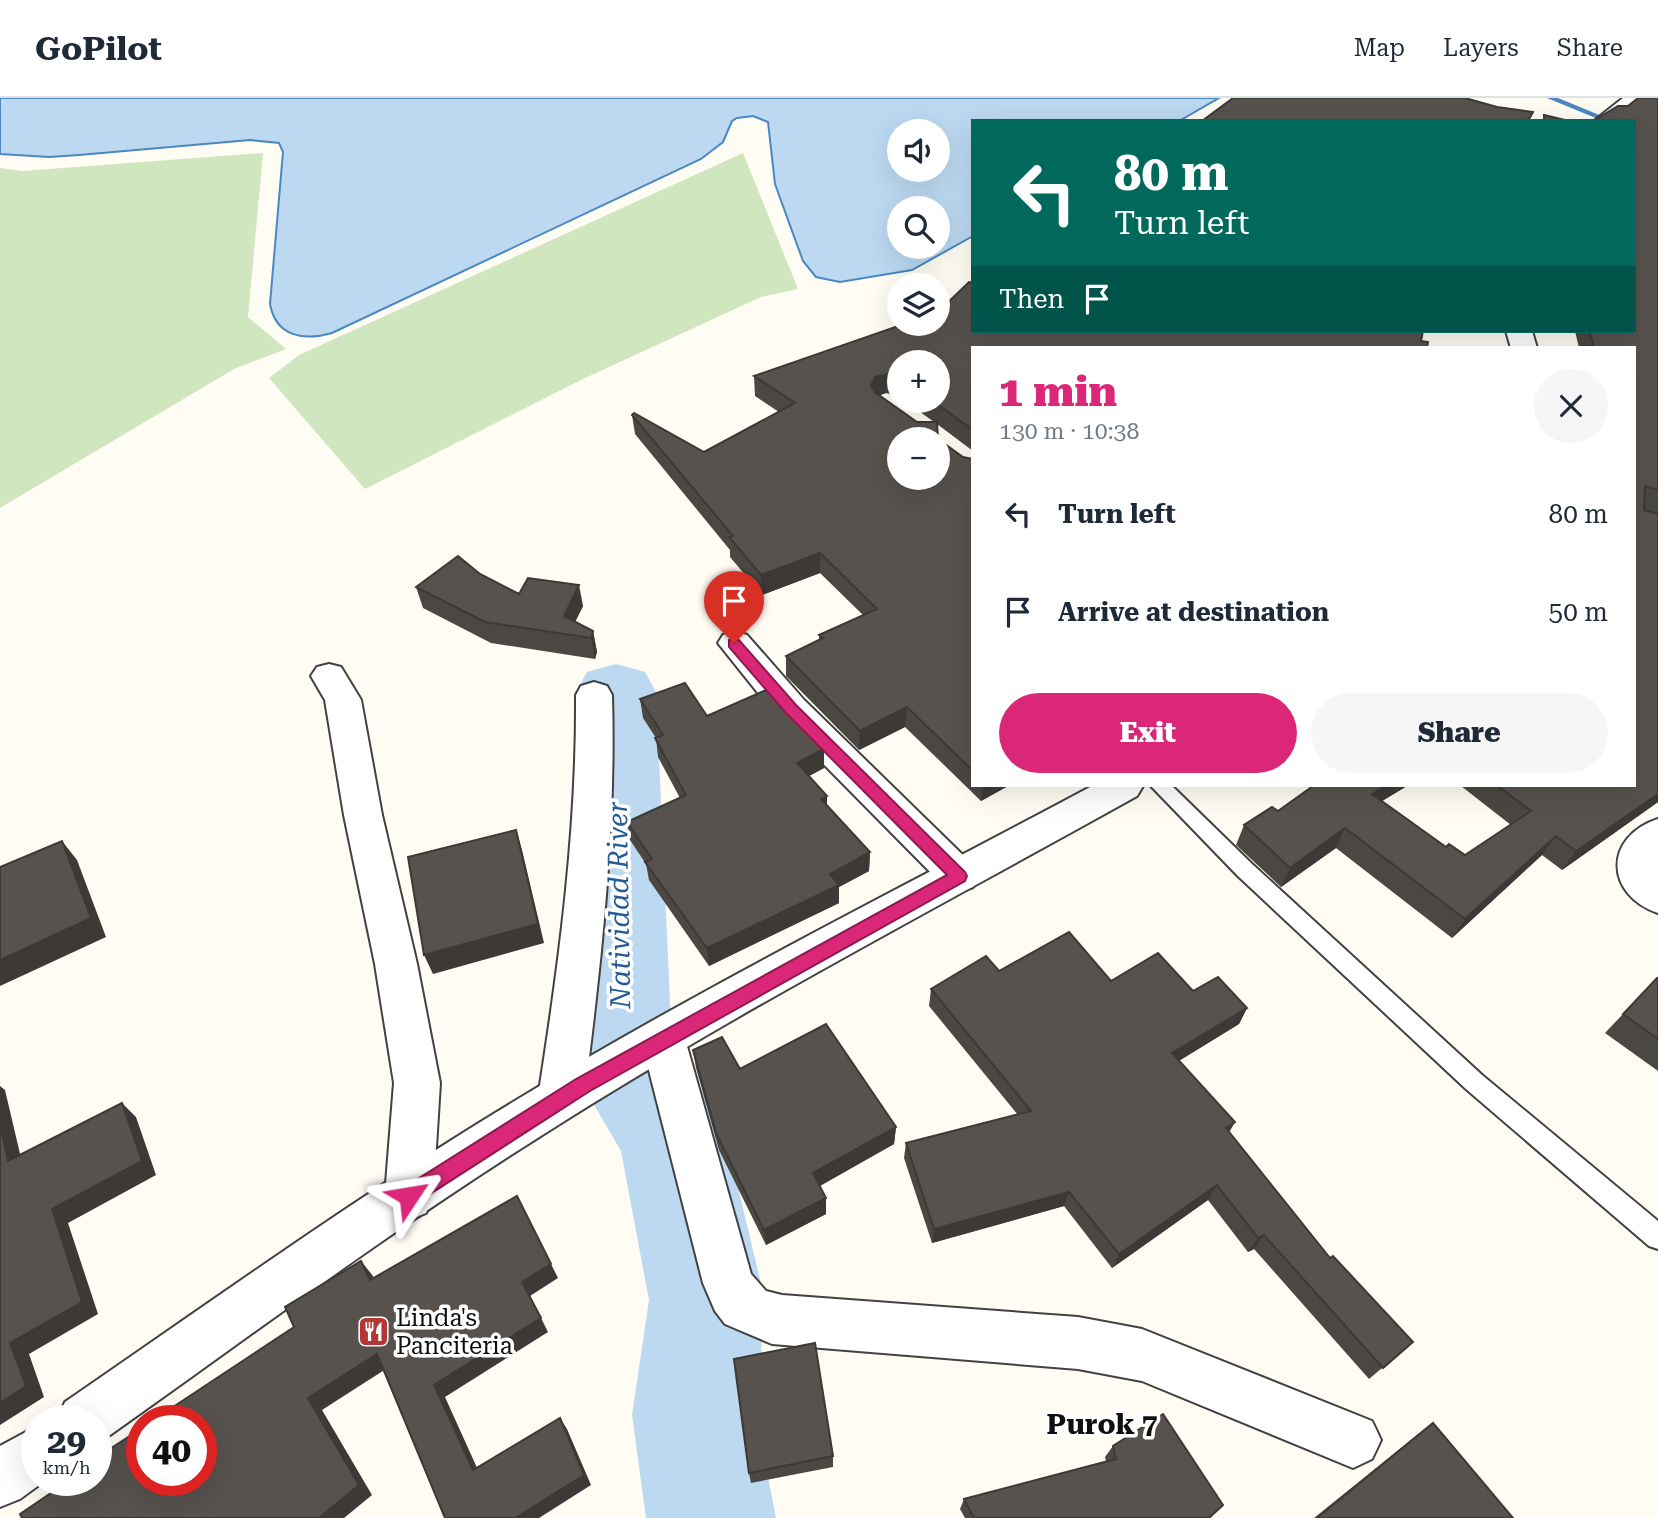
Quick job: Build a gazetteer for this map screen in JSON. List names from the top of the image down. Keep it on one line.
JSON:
{"districts":["Purok 7"],"water":["Natividad River"],"places":{"restaurant":["Linda's Panciteria"]},"page":{"header":"GoPilot","nav":["Map","Layers","Share"],"map_buttons":["+","−"],"turn":["80 m","Turn left"],"then":"Then","heading":["1 min","130 m · 10:38"],"list":[{"name":"Turn left","value":"80 m"},{"name":"Arrive at destination","value":"50 m"}],"buttons":["Exit","Share"],"speed":"29 km/h","limit":"40"}}
